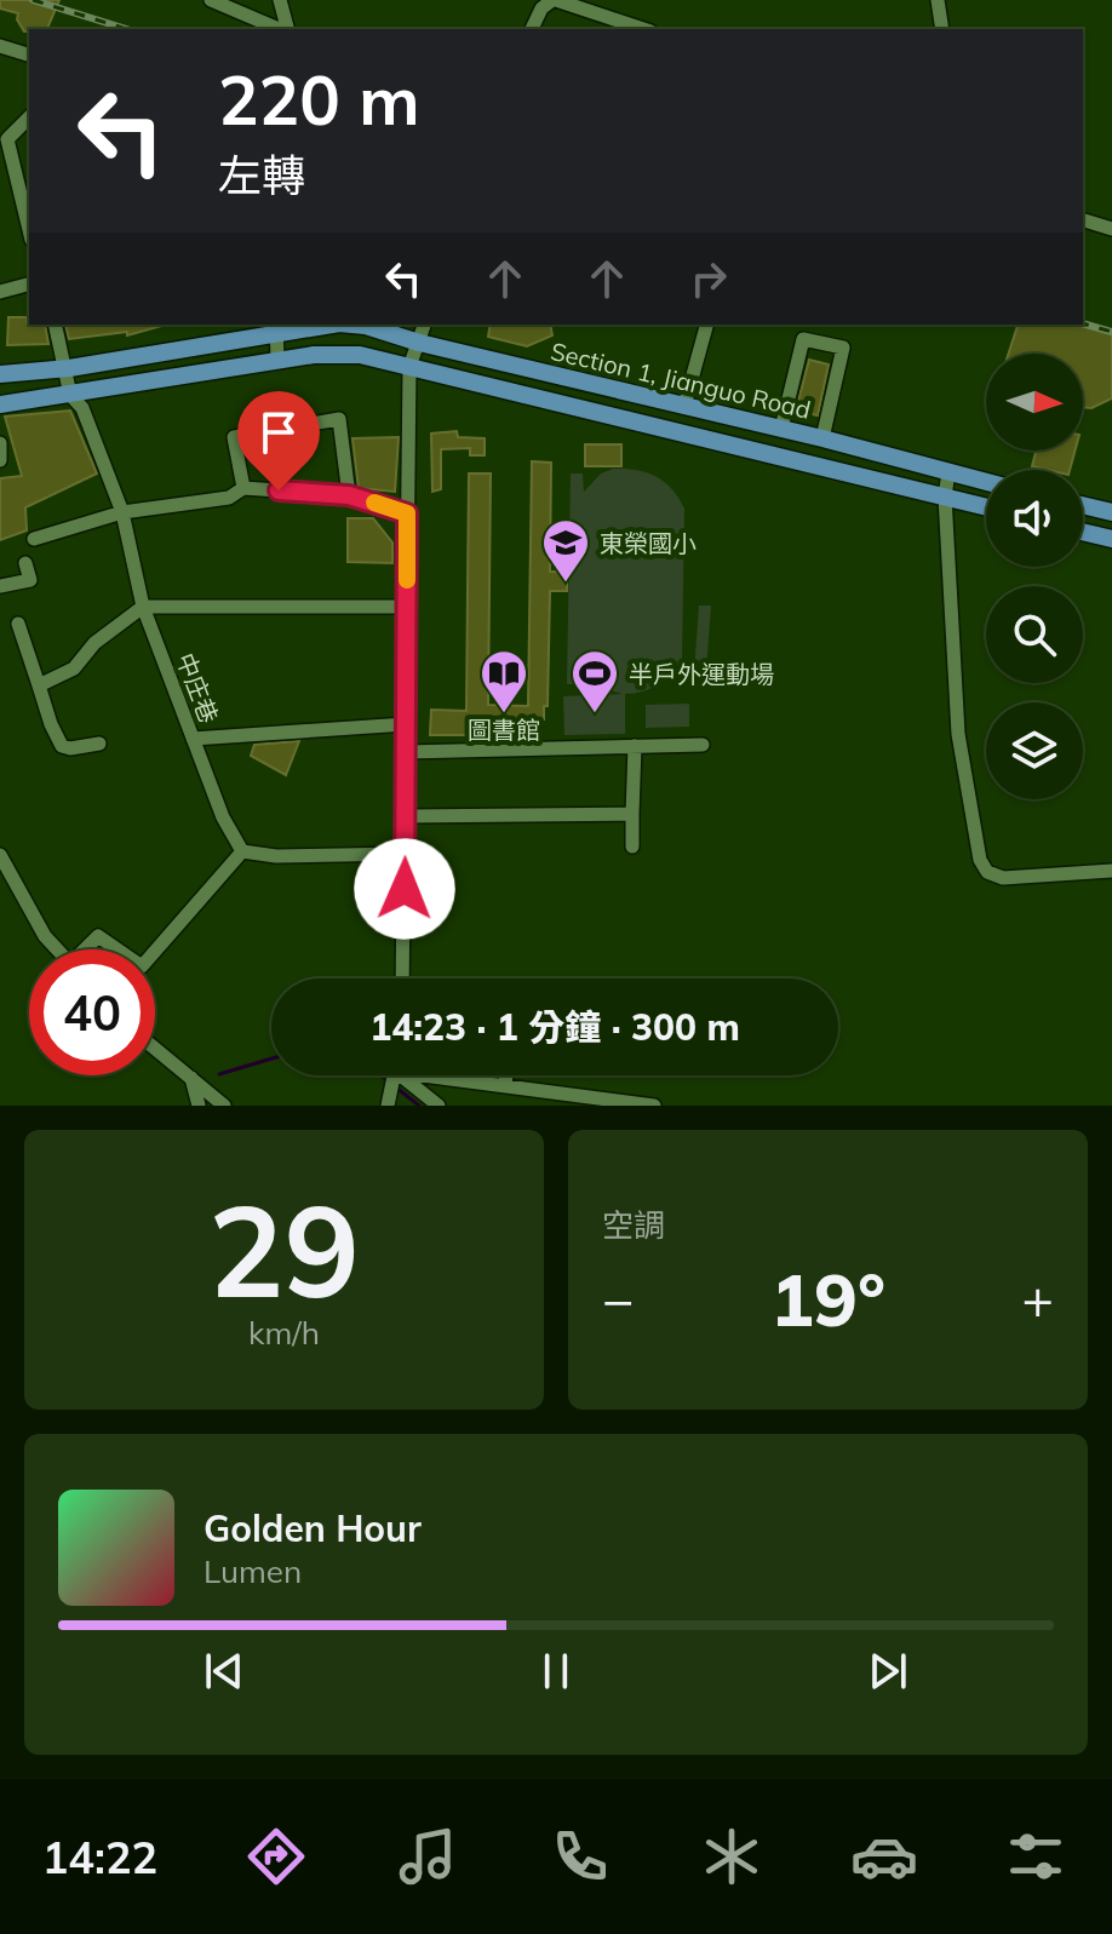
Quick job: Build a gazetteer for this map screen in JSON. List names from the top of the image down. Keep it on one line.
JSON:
{"streets":{"main road":["Section 1, Jianguo Road"],"street":["中庄巷"]},"crossings":[["Section 1, Jianguo Road","中庄巷"]],"places":{"school or university":["東榮國小"],"library":["圖書館"],"sports":["半戶外運動場"]},"north":"right","page":{"turn":["220 m","左轉"],"limit":"40","trip":"14:23 · 1 分鐘 · 300 m","tile":[["29","km/h"],"空調"],"heat":["−","19°","+"],"song":["Golden Hour","Lumen"],"tabs":"14:22"}}
